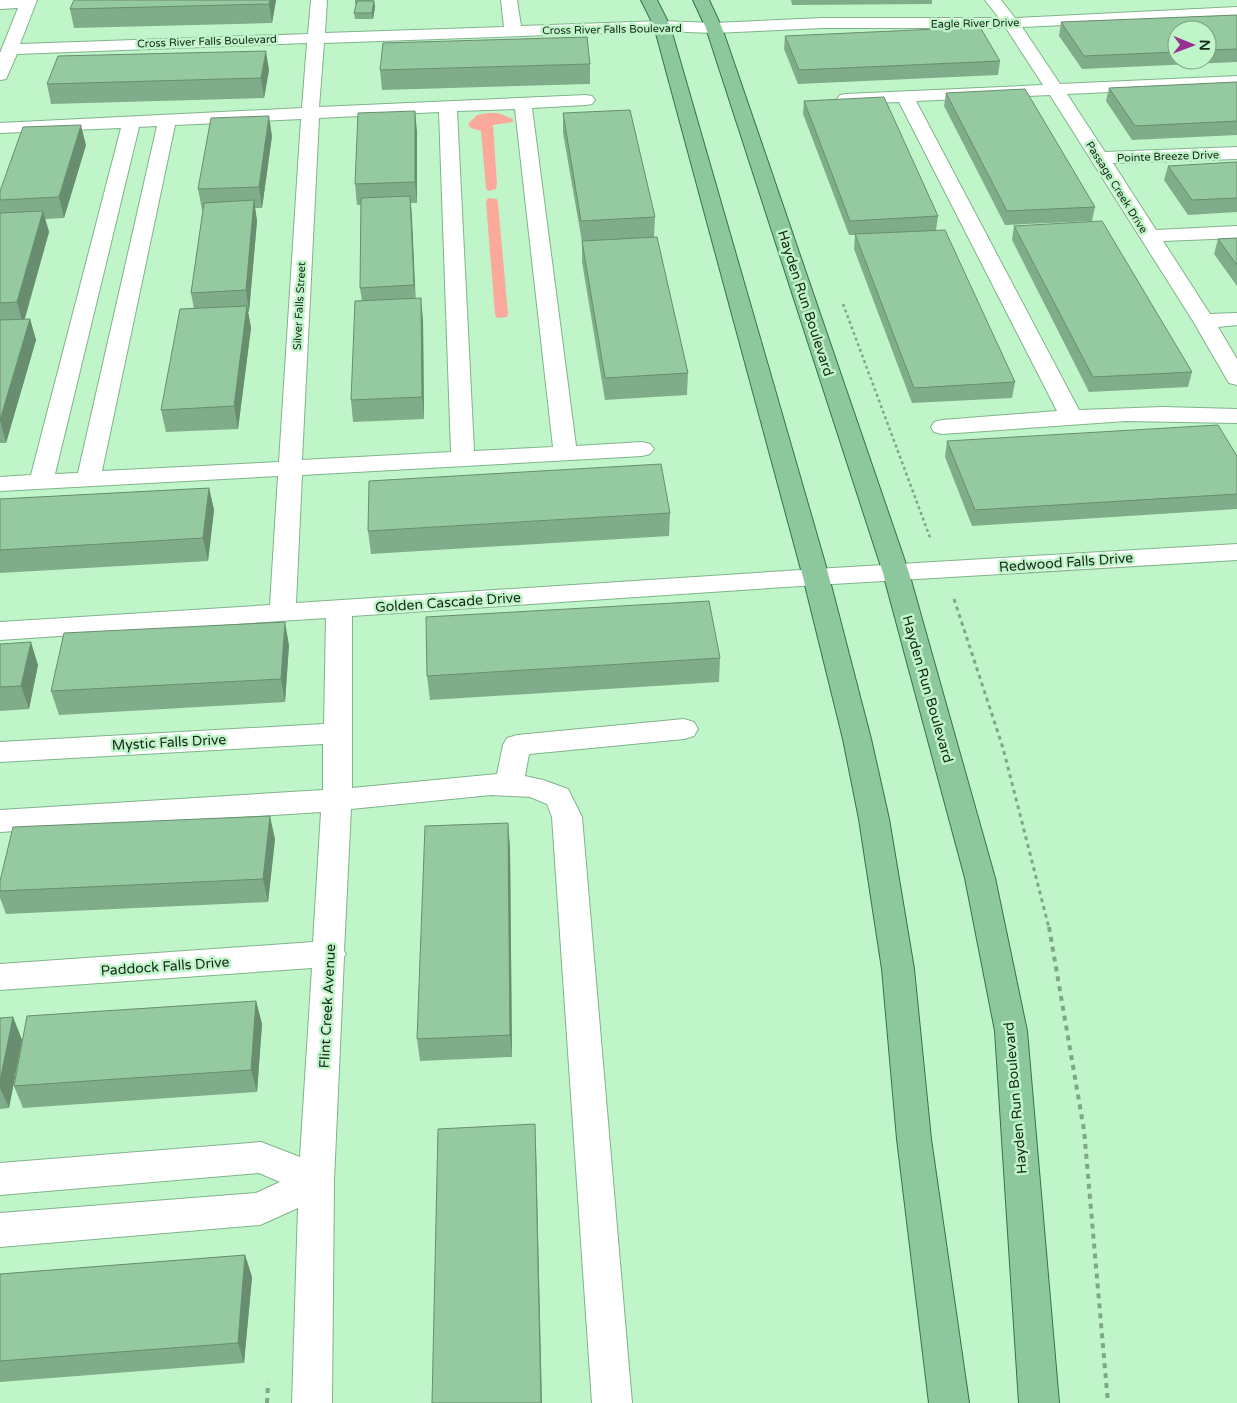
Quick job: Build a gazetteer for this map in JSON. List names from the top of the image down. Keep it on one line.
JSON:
{"streets":{"main road":["Hayden Run Boulevard"],"street":["Eagle River Drive","Cross River Falls Boulevard","Pointe Breeze Drive","Passage Creek Drive","Silver Falls Street","Redwood Falls Drive","Golden Cascade Drive","Mystic Falls Drive","Paddock Falls Drive","Flint Creek Avenue"]},"crossings":[["Eagle River Drive","Cross River Falls Boulevard"],["Eagle River Drive","Passage Creek Drive"],["Eagle River Drive","Hayden Run Boulevard"],["Cross River Falls Boulevard","Hayden Run Boulevard"],["Cross River Falls Boulevard","Silver Falls Street"],["Pointe Breeze Drive","Passage Creek Drive"],["Hayden Run Boulevard","Redwood Falls Drive"],["Hayden Run Boulevard","Golden Cascade Drive"],["Silver Falls Street","Golden Cascade Drive"],["Redwood Falls Drive","Golden Cascade Drive"],["Golden Cascade Drive","Flint Creek Avenue"],["Mystic Falls Drive","Flint Creek Avenue"],["Paddock Falls Drive","Flint Creek Avenue"]],"north":"right"}
